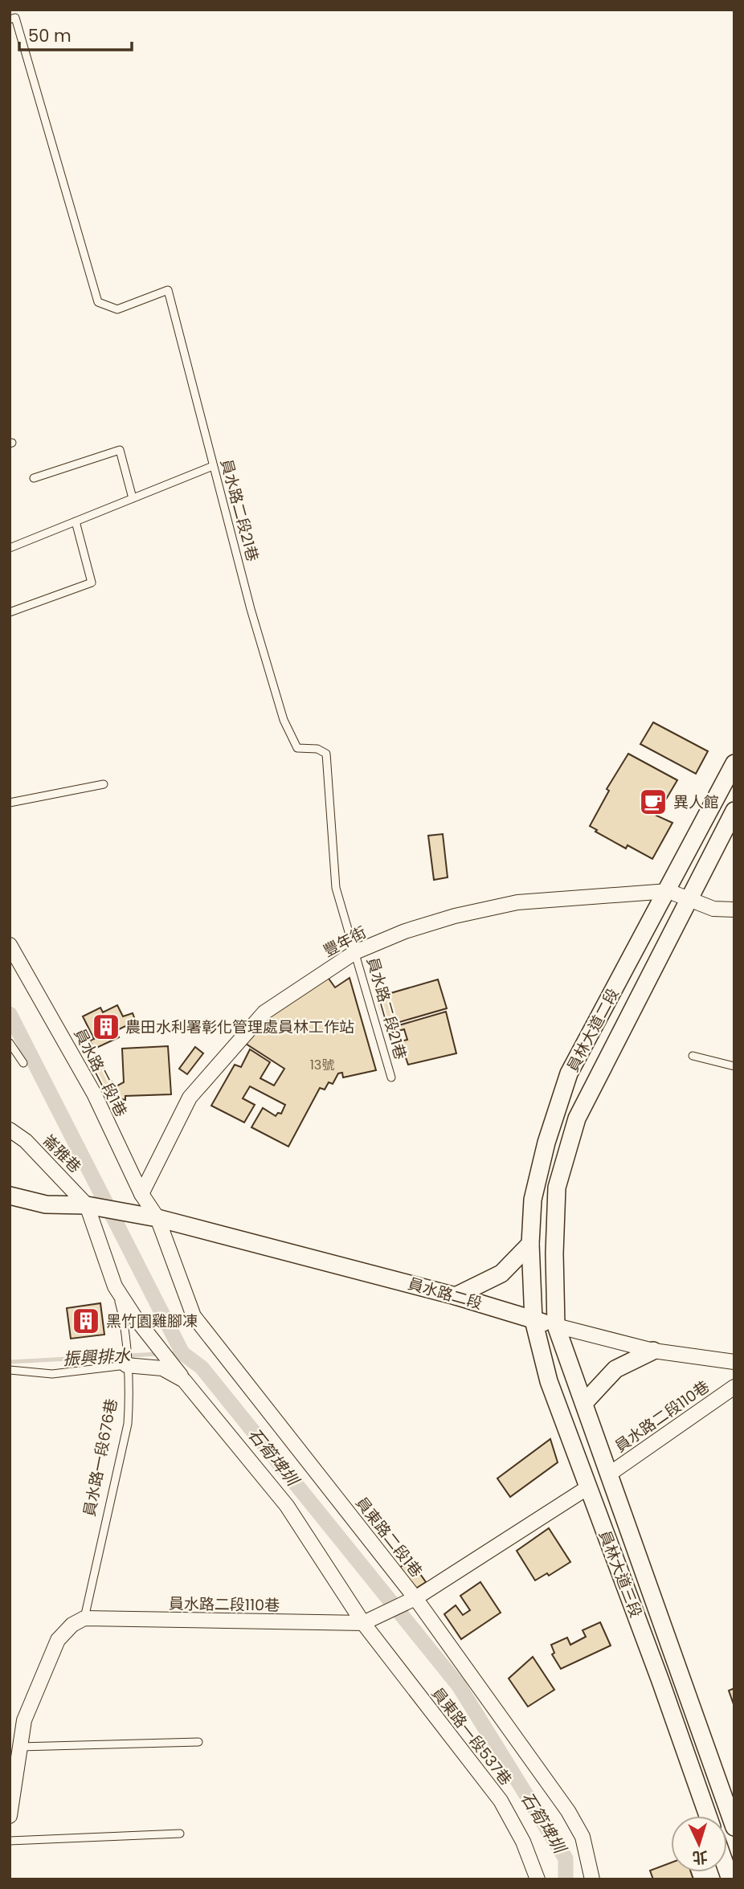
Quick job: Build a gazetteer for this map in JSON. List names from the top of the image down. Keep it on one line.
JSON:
{"streets":{"street":["豐年街","員林大道二段","員水路二段1巷","崙雅巷","員水路二段","員水路二段110巷","員東路二段1巷","員林大道三段","員東路一段537巷"],"lane":["員水路二段21巷","員水路一段676巷"]},"crossings":[["員水路二段21巷","豐年街"],["豐年街","員林大道二段"],["豐年街","員水路二段1巷"],["員林大道二段","員水路二段"],["員林大道二段","員林大道三段"],["員水路二段1巷","員水路二段"],["員水路二段1巷","員東路二段1巷"],["崙雅巷","員水路二段"],["崙雅巷","員東路一段537巷"],["員水路二段","員東路二段1巷"],["員水路二段","員林大道三段"],["員水路二段","員東路一段537巷"],["員水路二段110巷","員水路一段676巷"],["員水路二段110巷","員林大道三段"],["員水路二段110巷","員東路一段537巷"],["員水路一段676巷","員東路一段537巷"]],"water":["振興排水","石筍埤圳"],"places":{"cafe":["異人館"],"building":["農田水利署彰化管理處員林工作站","黑竹園雞腳凍"]},"house_numbers":["13號"],"scale_bar":"50 m","north":"bottom"}
